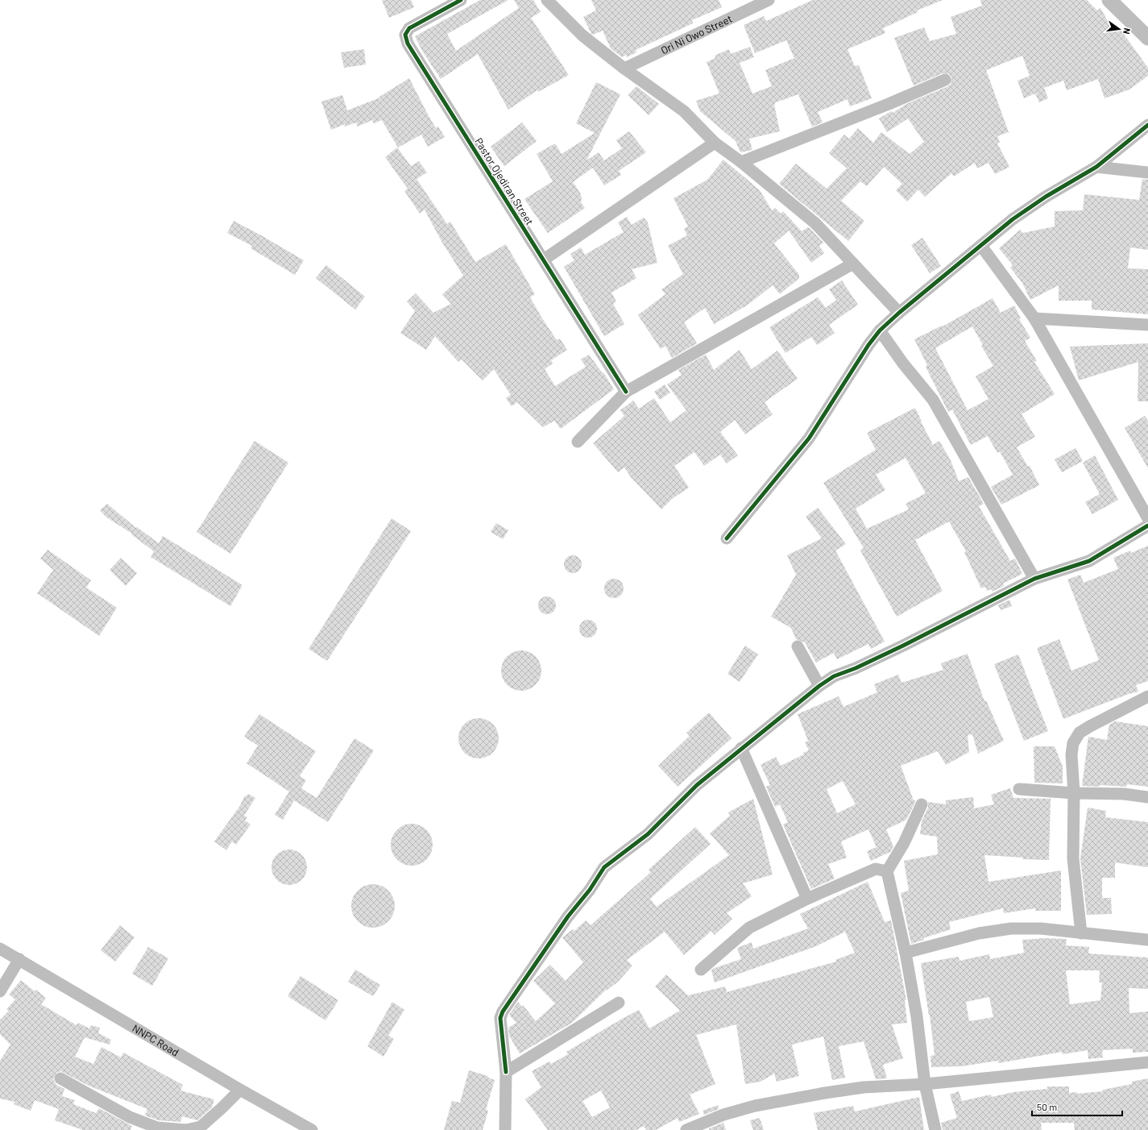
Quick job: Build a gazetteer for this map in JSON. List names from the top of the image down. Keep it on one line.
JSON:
{"streets":{"street":["Ori Ni Owo Street","Pastor Ojediran Street","NNPC Road"]},"scale_bar":"50 m","north":"right"}
